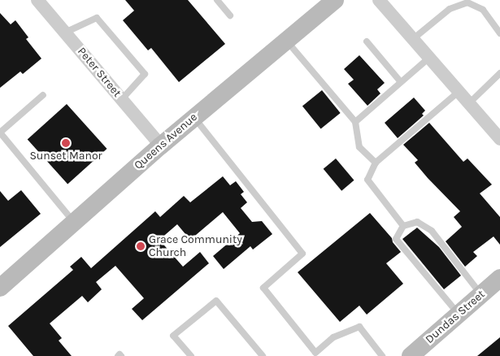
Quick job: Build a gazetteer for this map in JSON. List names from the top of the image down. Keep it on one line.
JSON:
{"streets":{"main road":["Queens Avenue","Dundas Street"],"street":["Peter Street"]},"crossings":[["Peter Street","Queens Avenue"]],"places":["Sunset Manor","Grace Community Church"]}
